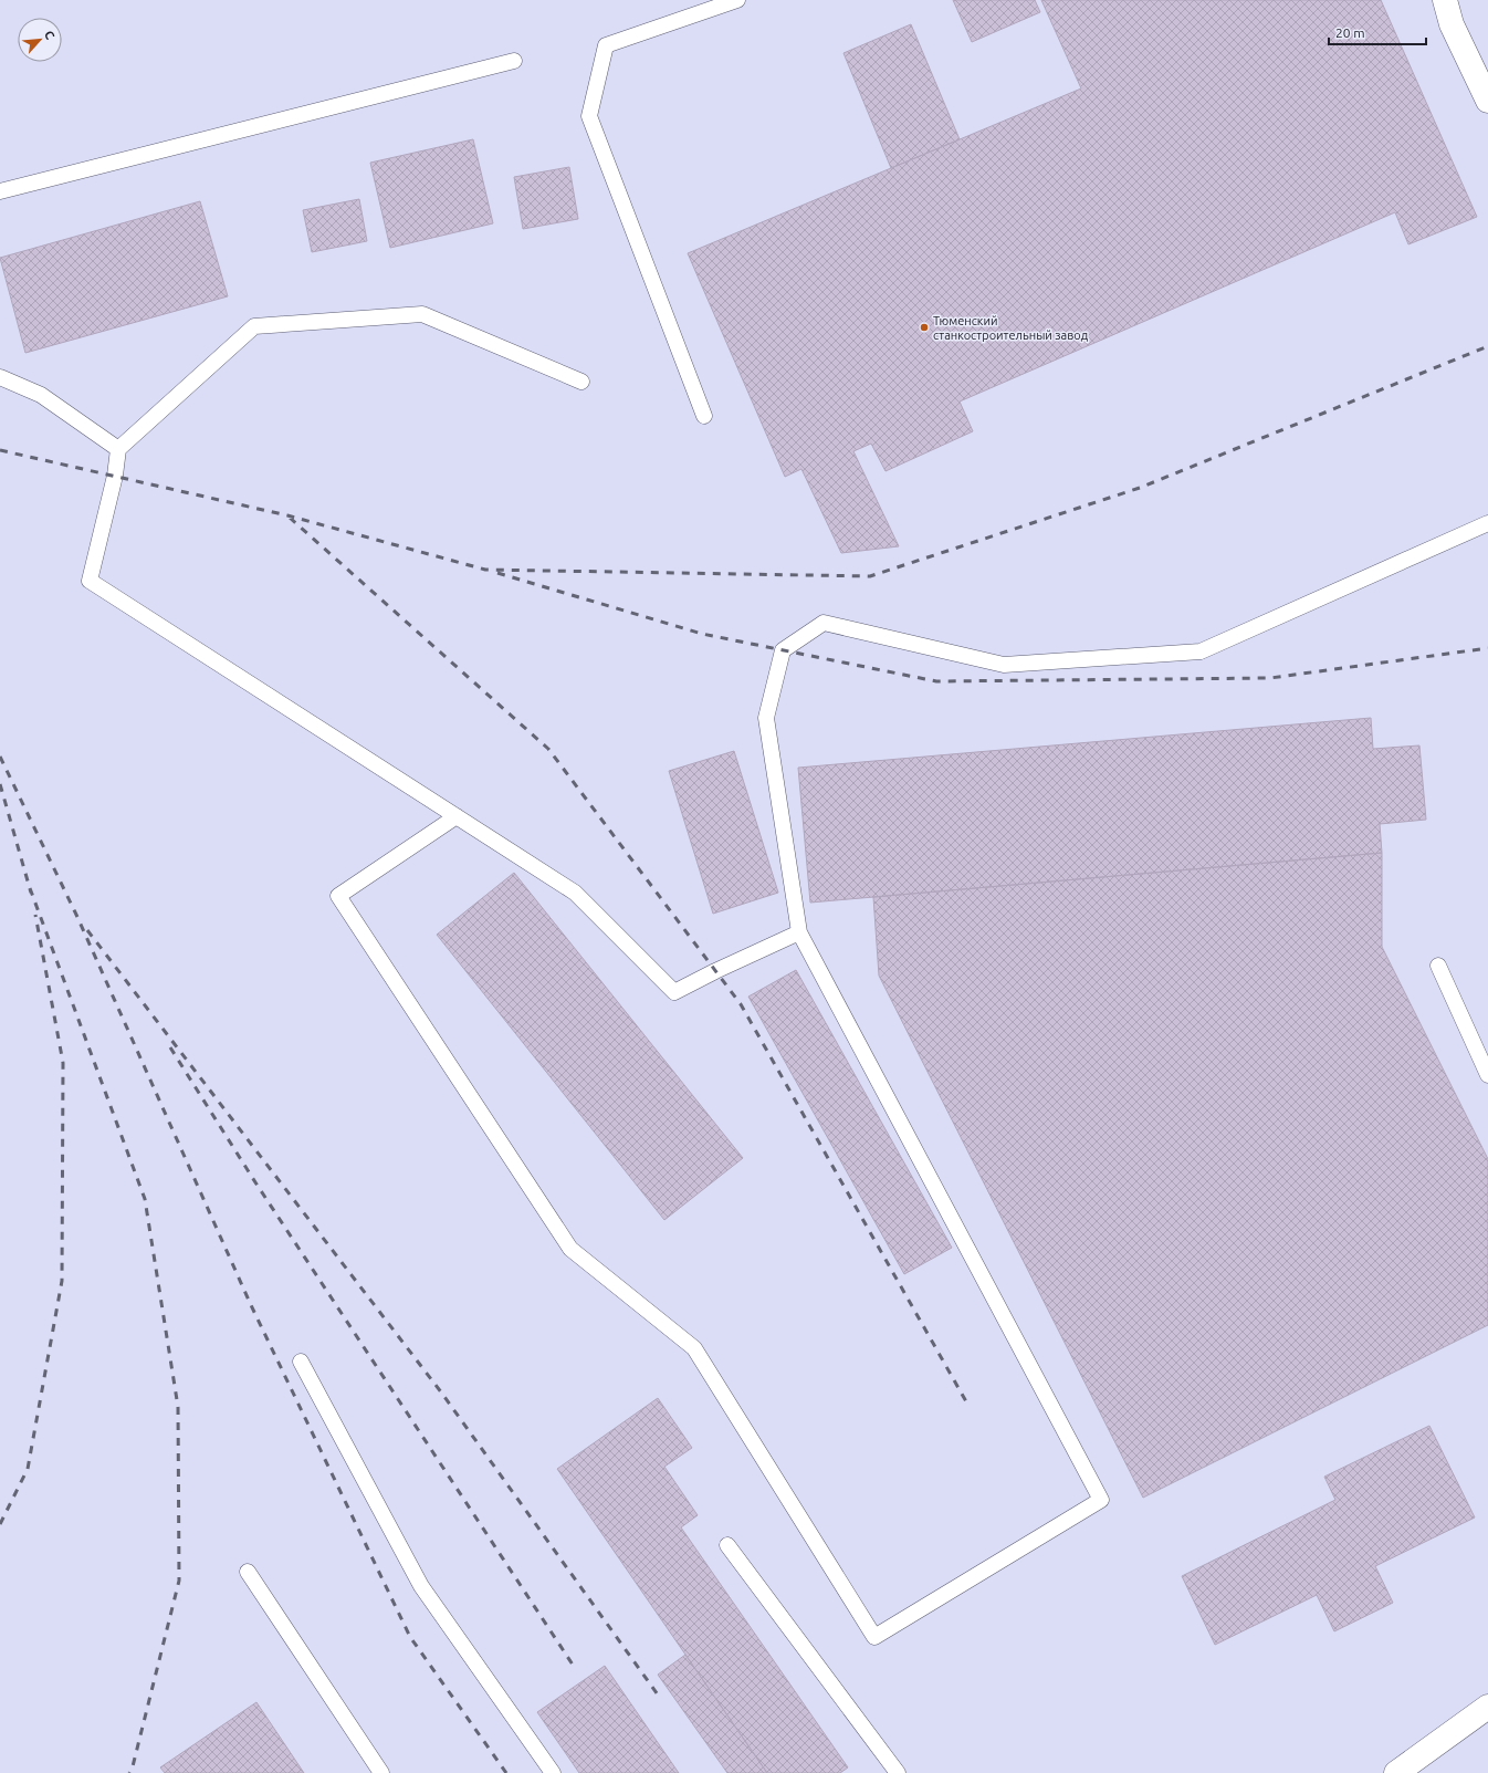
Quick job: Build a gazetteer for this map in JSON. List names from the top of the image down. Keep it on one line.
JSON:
{"places":["Тюменский станкостроительный завод"],"scale_bar":"20 m","north":"top right"}
